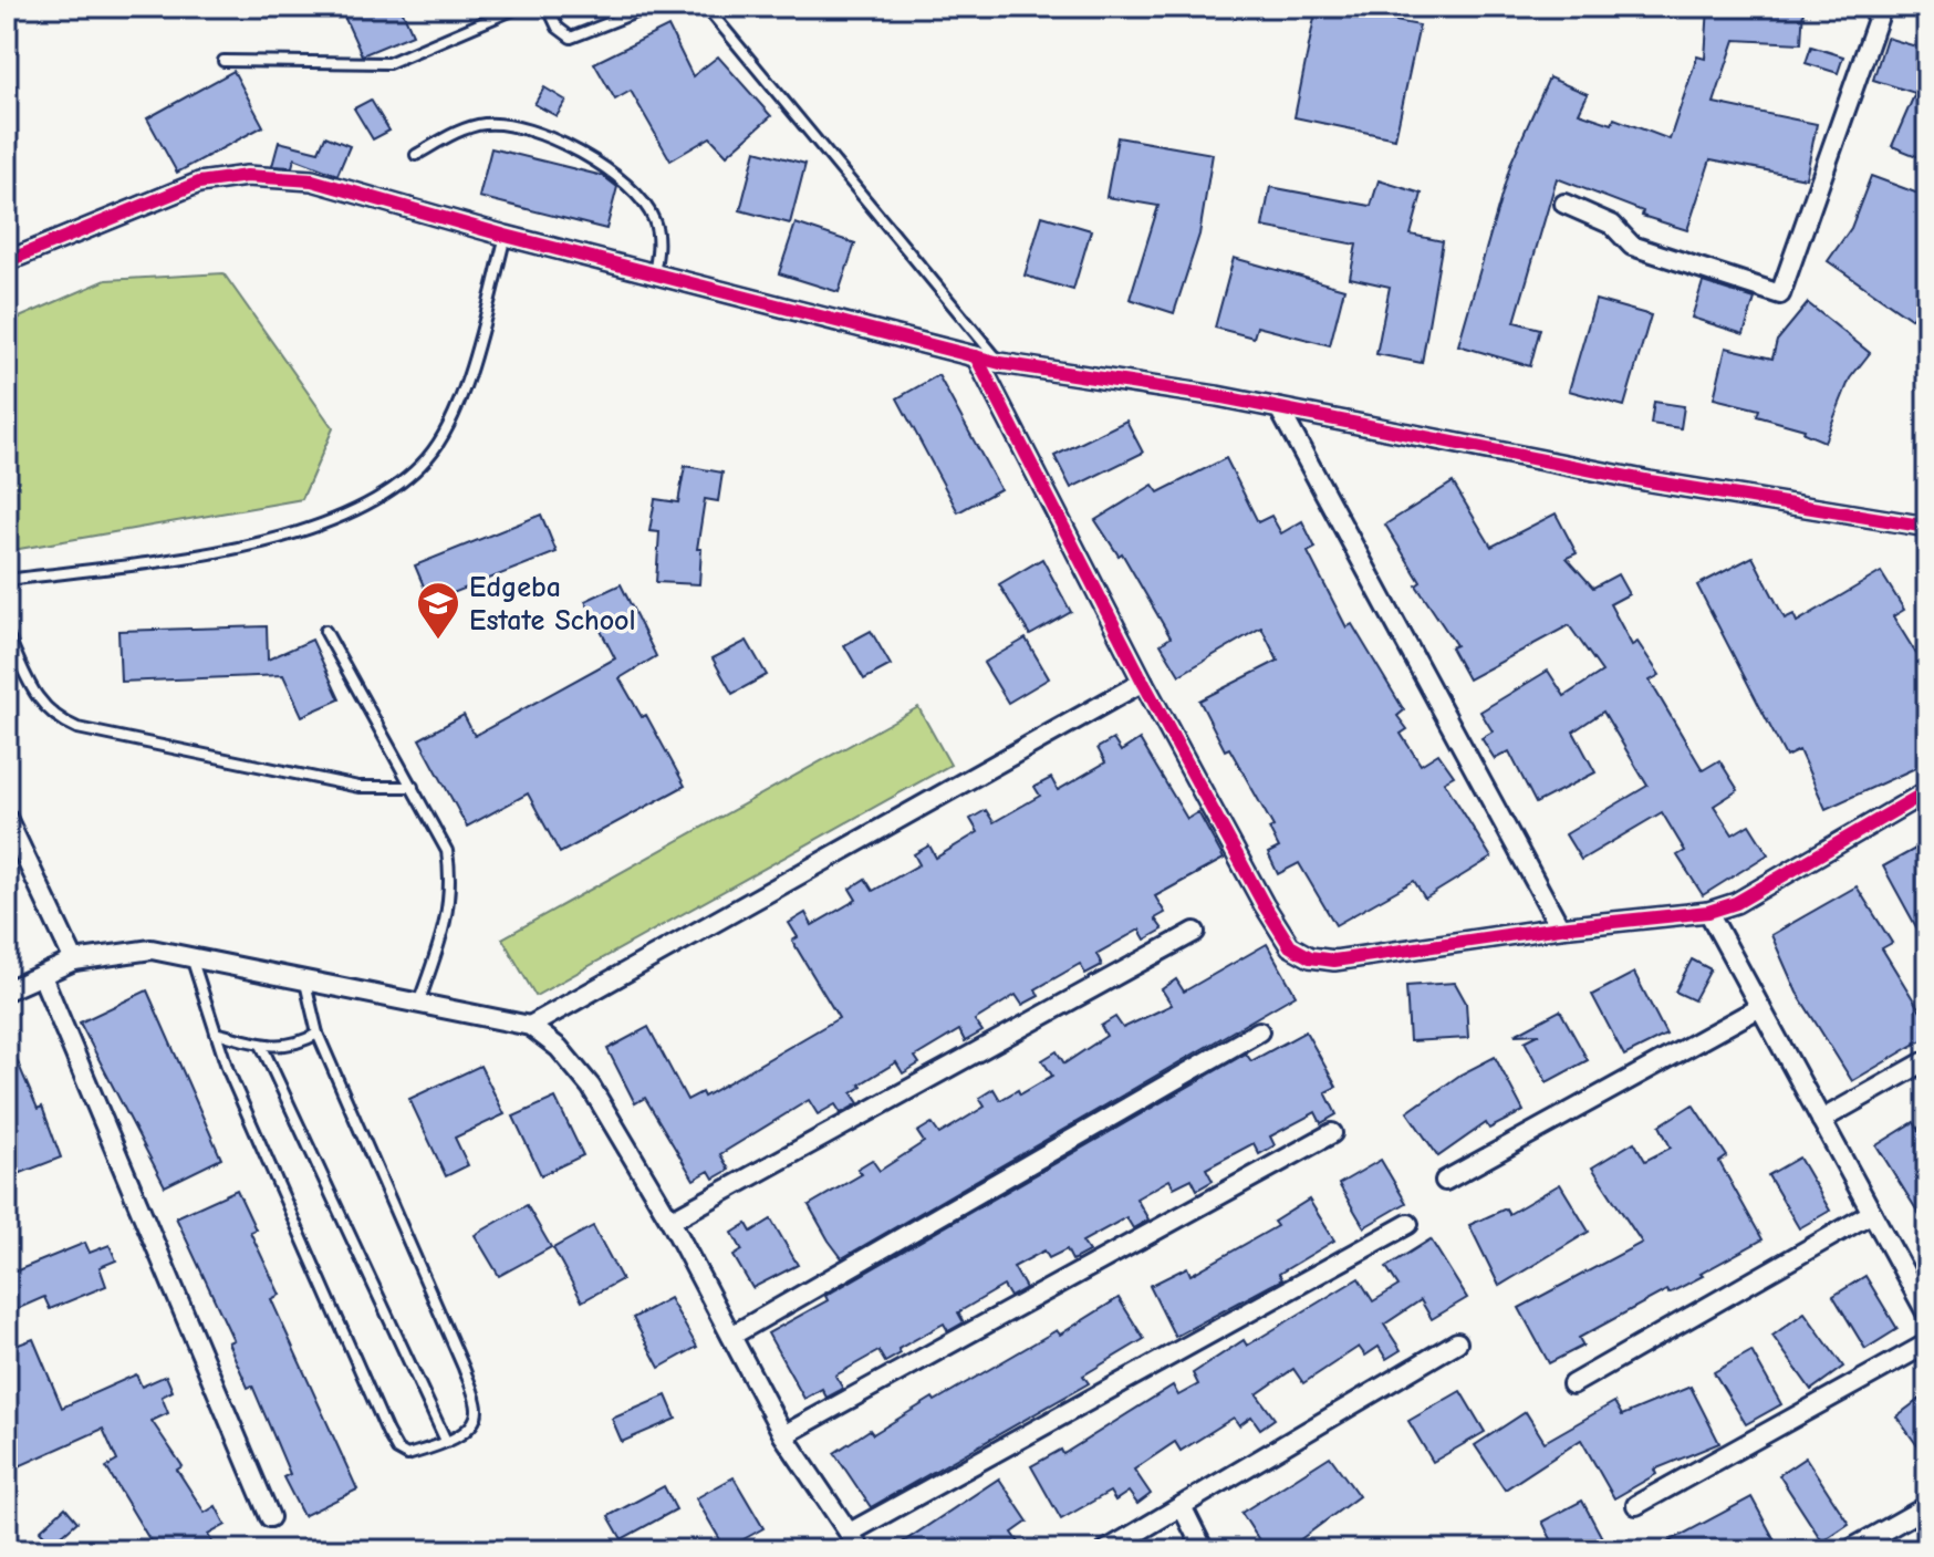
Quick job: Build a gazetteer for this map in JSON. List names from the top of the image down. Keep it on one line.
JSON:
{"places":{"school or university":["Edgeba Estate School"]}}
